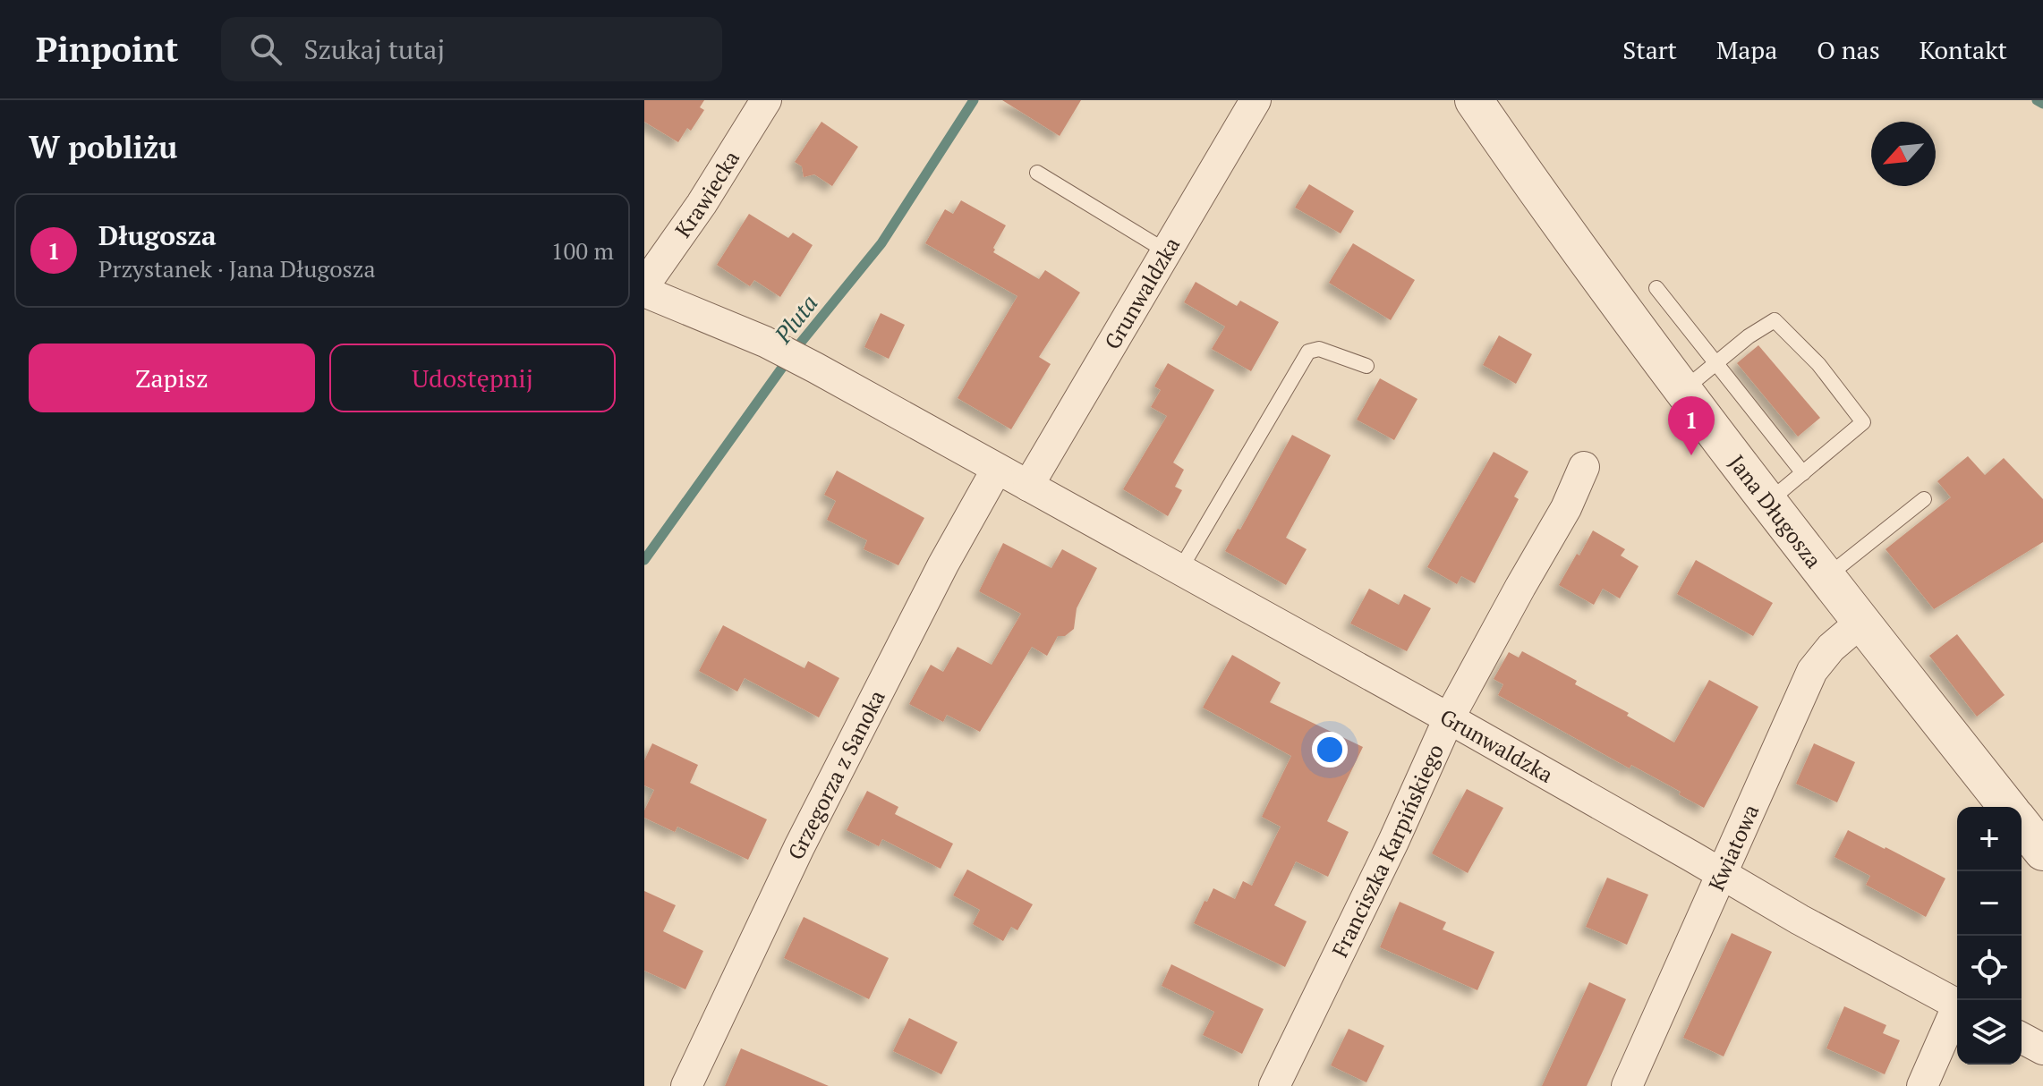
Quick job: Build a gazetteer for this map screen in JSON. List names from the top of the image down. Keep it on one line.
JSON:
{"streets":{"street":["Krawiecka","Grunwaldzka","Jana Długosza","Grzegorza z Sanoka","Kwiatowa","Franciszka Karpińskiego"]},"crossings":[["Grunwaldzka","Grzegorza z Sanoka"],["Grunwaldzka","Kwiatowa"],["Grunwaldzka","Franciszka Karpińskiego"],["Jana Długosza","Kwiatowa"]],"water":["Pluta"],"north":"bottom left","page":{"header":"Pinpoint","search":"Szukaj tutaj","nav":["Start","Mapa","O nas","Kontakt"],"heading":"W pobliżu","list":[{"mark":"1","name":"Długosza","note":"Przystanek · Jana Długosza","value":"100 m"}],"buttons":["Zapisz","Udostępnij"],"pins":"1","map_buttons":["+","−"]}}
